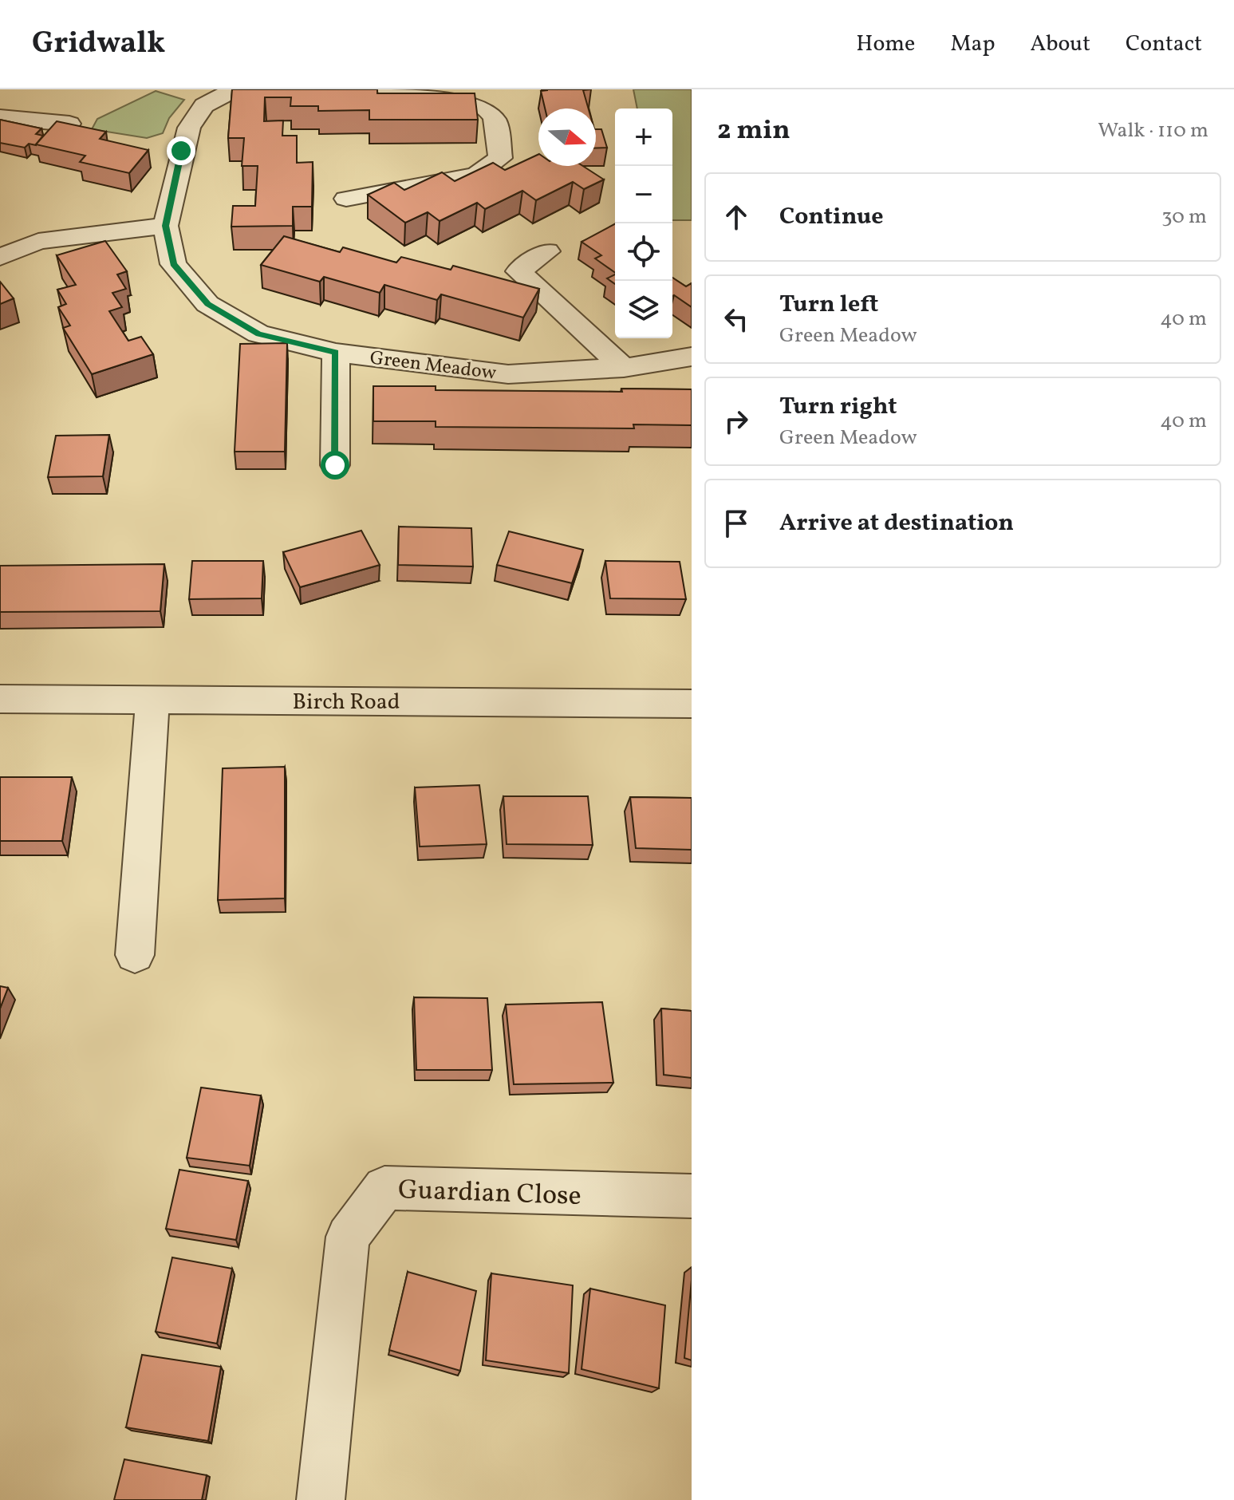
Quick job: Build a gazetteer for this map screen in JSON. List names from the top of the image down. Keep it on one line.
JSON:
{"streets":{"street":["Green Meadow","Birch Road","Guardian Close"]},"north":"right","page":{"header":"Gridwalk","nav":["Home","Map","About","Contact"],"heading":["2 min","Walk · 110 m"],"map_buttons":["+","−"],"list":[["Continue","30 m"],["Turn left","Green Meadow","40 m"],["Turn right","Green Meadow","40 m"],"Arrive at destination"]}}
